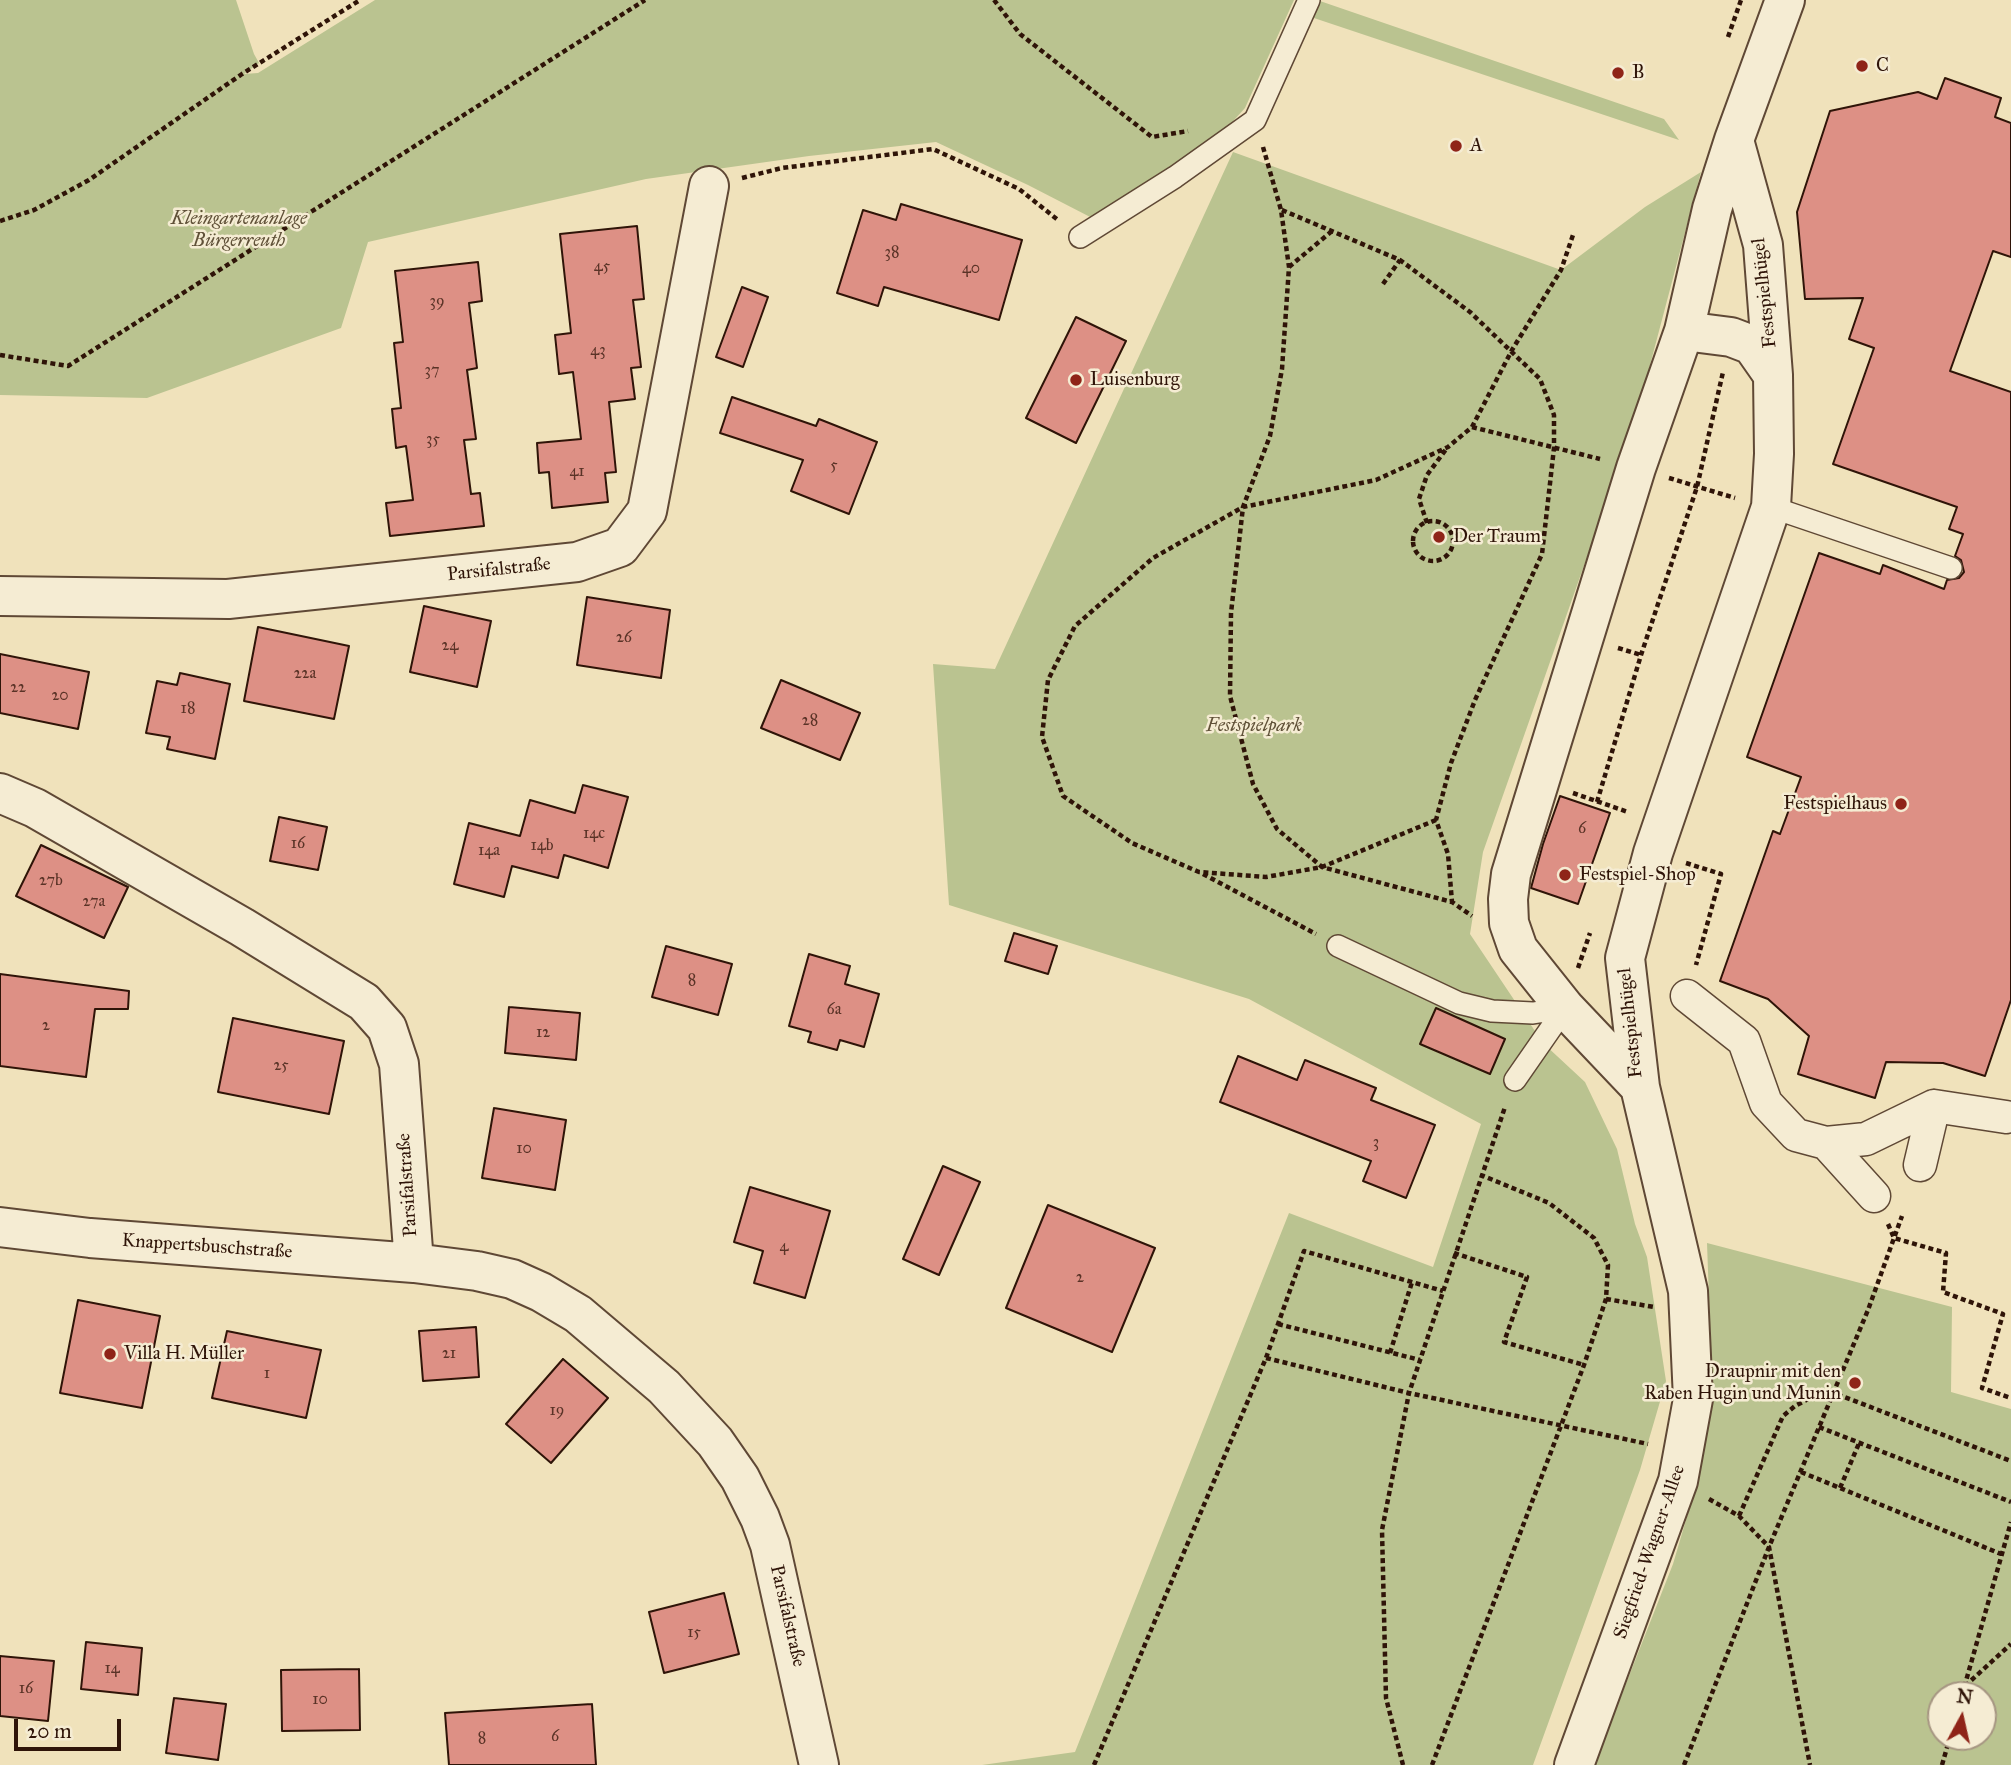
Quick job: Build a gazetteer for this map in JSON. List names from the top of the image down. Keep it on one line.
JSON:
{"streets":{"street":["Festspielhügel","Parsifalstraße","Knappertsbuschstraße","Siegfried-Wagner-Allee"]},"crossings":[["Festspielhügel","Siegfried-Wagner-Allee"],["Parsifalstraße","Knappertsbuschstraße"]],"parks":["Kleingartenanlage Bürgerreuth","Festspielpark"],"places":["C","B","A","Luisenburg","Der Traum","Festspielhaus","Festspiel-Shop","Villa H. Müller","Draupnir mit den Raben Hugin und Munin"],"house_numbers":["38","45","40","39","43","37","35","5","41","26","24","22a","22","20","18","28","6","14c","16","14b","14a","27b","27a","8","6a","2","12","25","3","10","4","2","21","1","19","15","14","16","10","6","8"],"scale_bar":"20 m","north":"top"}
